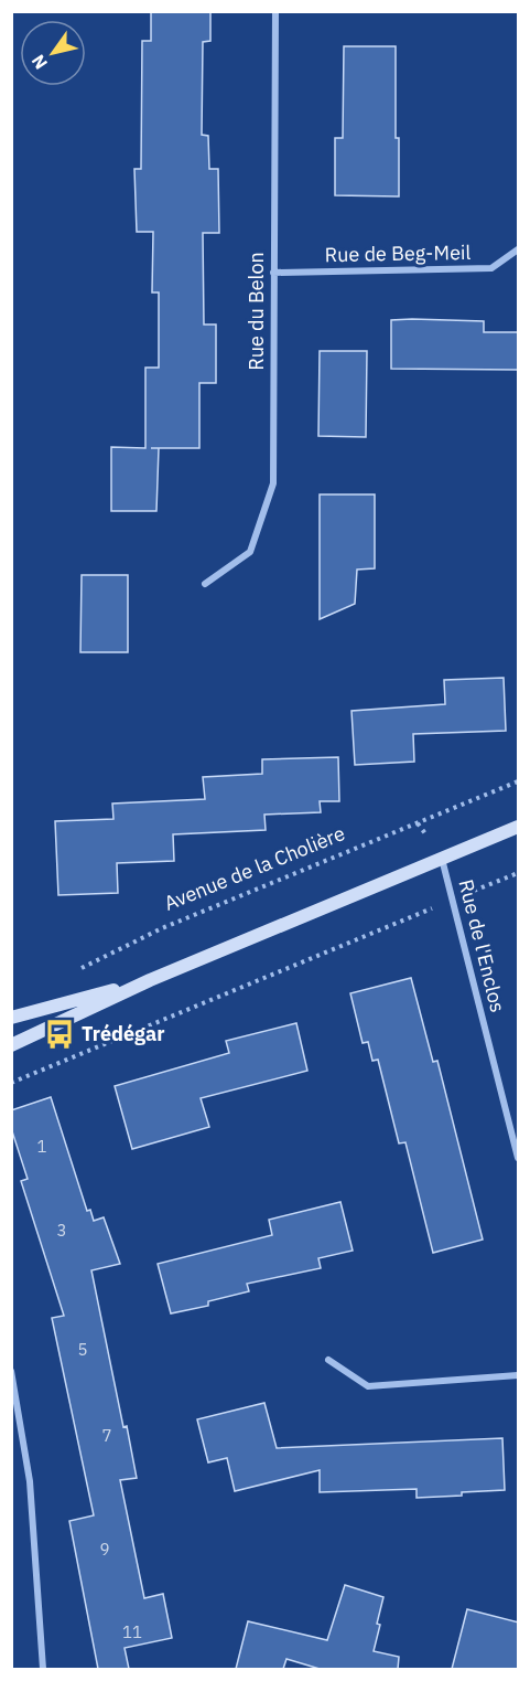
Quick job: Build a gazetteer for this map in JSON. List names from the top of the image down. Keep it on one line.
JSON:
{"streets":{"street":["Rue de Beg-Meil","Rue du Belon","Rue de l'Enclos"],"path":["Avenue de la Cholière"]},"crossings":[["Rue de Beg-Meil","Rue du Belon"]],"places":{"bus stop":["Trédégar"]},"house_numbers":["1","3","5","7","9","11"],"north":"bottom left"}
